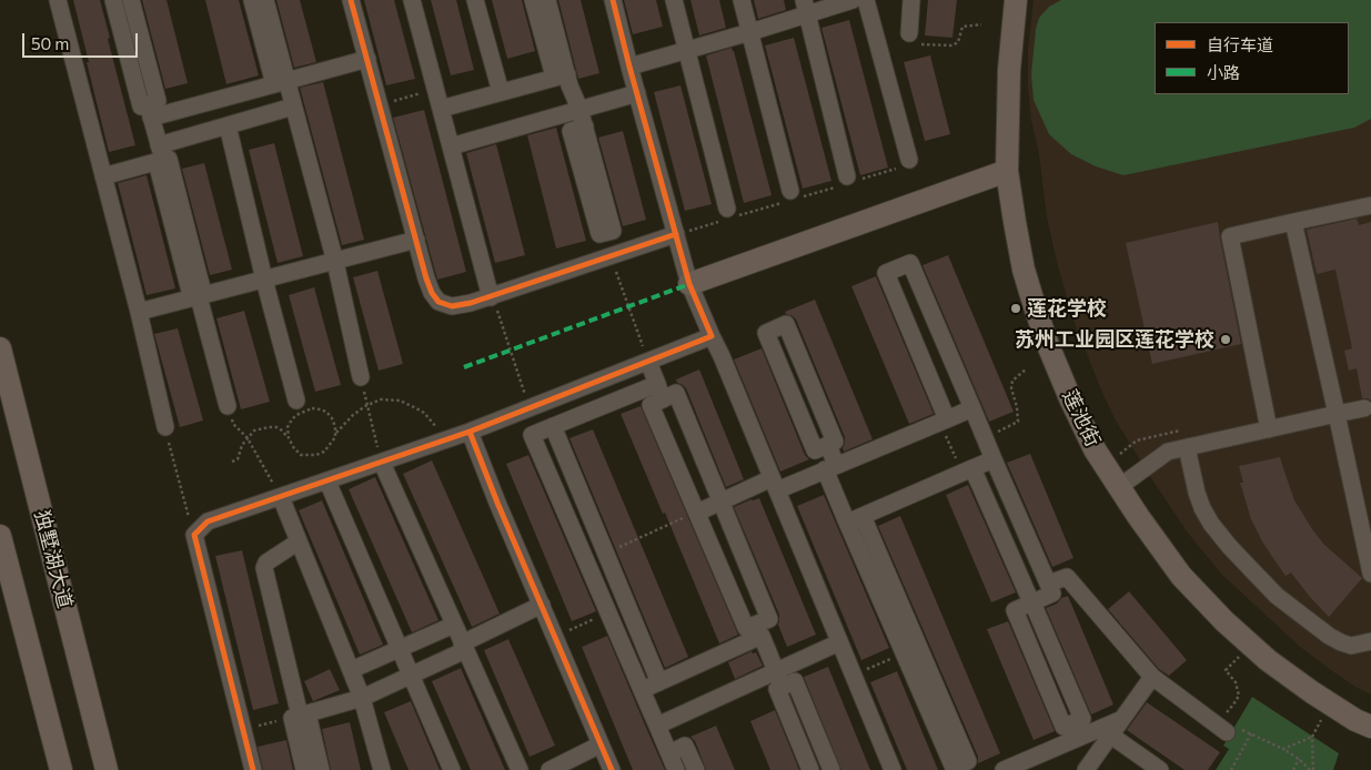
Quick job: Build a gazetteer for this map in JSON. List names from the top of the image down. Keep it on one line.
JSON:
{"streets":{"main road":["莲池街","独墅湖大道"]},"places":["莲花学校","苏州工业园区莲花学校"],"legend":["自行车道","小路"],"scale_bar":"50 m"}
